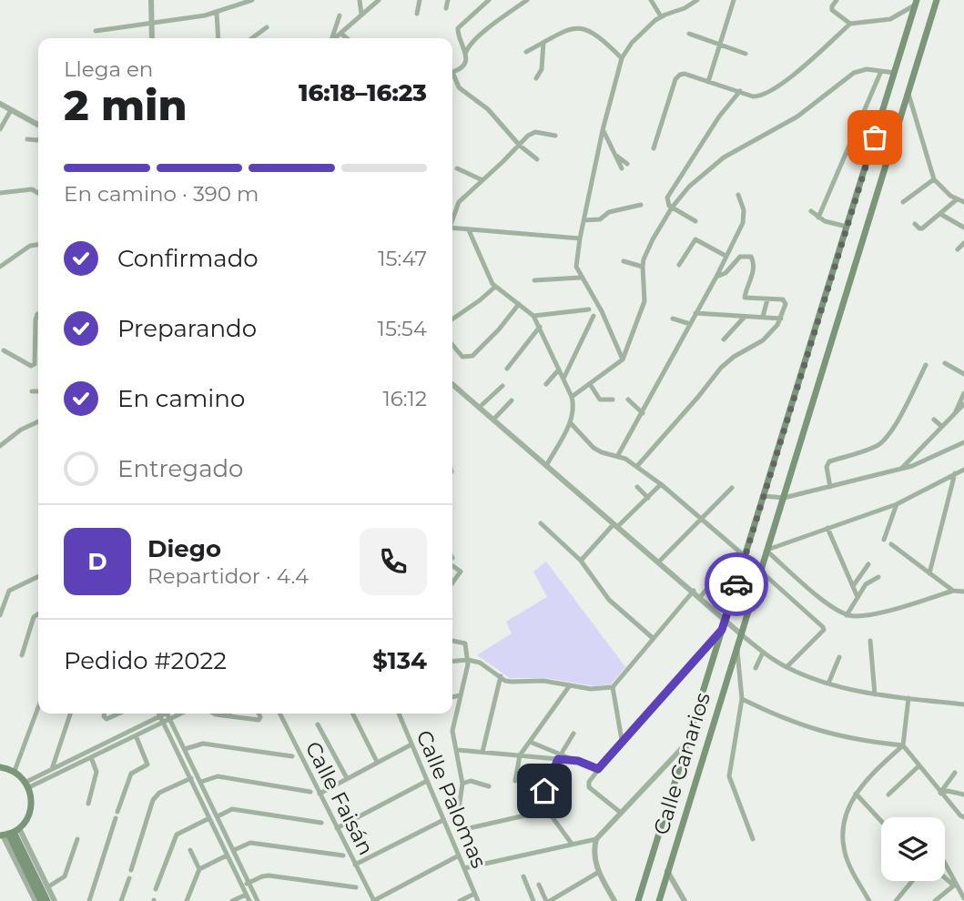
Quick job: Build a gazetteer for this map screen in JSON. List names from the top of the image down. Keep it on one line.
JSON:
{"streets":{"main road":["Calle Canarios"],"street":["Calle Faisán","Calle Palomas"]},"page":{"heading":["2 min","Llega en","16:18–16:23"],"panel":["Diego","Repartidor · 4.4","Pedido #2022","$134"],"bar":"En camino · 390 m","list":[["Confirmado","15:47"],["Preparando","15:54"],["En camino","16:12"],"Entregado"],"round":"D"}}
